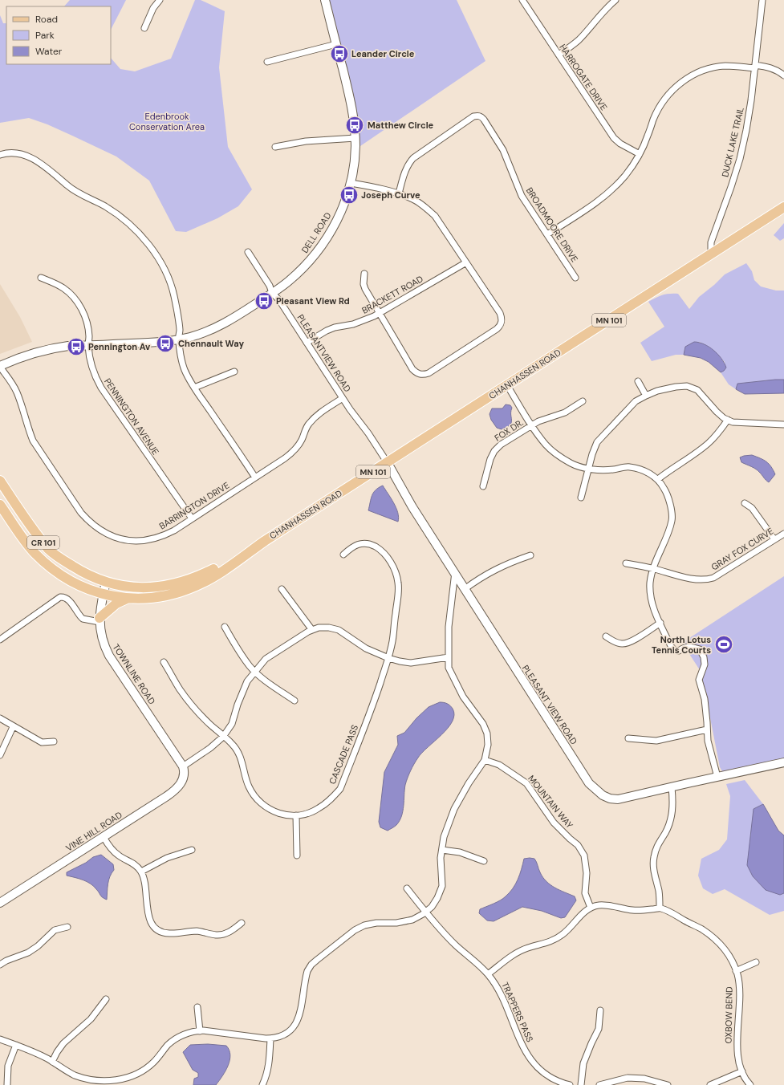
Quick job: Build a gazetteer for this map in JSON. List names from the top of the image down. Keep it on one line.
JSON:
{"streets":{"main road":["MN 101","CHANHASSEN ROAD","CR 101"],"street":["HARROGATE DRIVE","DUCK LAKE TRAIL","BROADMOORE DRIVE","DELL ROAD","BRACKETT ROAD","PLEASANTVIEW ROAD","PENNINGTON AVENUE","FOX DR.","BARRINGTON DRIVE","GRAY FOX CURVE","TOWNLINE ROAD","PLEASANT VIEW ROAD","CASCADE PASS","MOUNTAIN WAY","VINE HILL ROAD","TRAPPERS PASS","OXBOW BEND"]},"crossings":[["DUCK LAKE TRAIL","CHANHASSEN ROAD"],["DELL ROAD","PLEASANTVIEW ROAD"],["DELL ROAD","PENNINGTON AVENUE"],["DELL ROAD","BARRINGTON DRIVE"],["BRACKETT ROAD","PLEASANTVIEW ROAD"],["MN 101","CHANHASSEN ROAD"],["MN 101","CR 101"],["MN 101","TOWNLINE ROAD"],["PLEASANTVIEW ROAD","CHANHASSEN ROAD"],["PLEASANTVIEW ROAD","BARRINGTON DRIVE"],["PLEASANTVIEW ROAD","PLEASANT VIEW ROAD"],["CHANHASSEN ROAD","PLEASANT VIEW ROAD"],["PENNINGTON AVENUE","BARRINGTON DRIVE"],["CR 101","TOWNLINE ROAD"],["TOWNLINE ROAD","VINE HILL ROAD"]],"parks":["Edenbrook Conservation Area"],"places":{"bus stop":["Leander Circle","Matthew Circle","Joseph Curve","Pleasant View Rd","Chennault Way","Pennington Av"],"sports":["North Lotus Tennis Courts"]},"legend":["Road","Park","Water"]}
